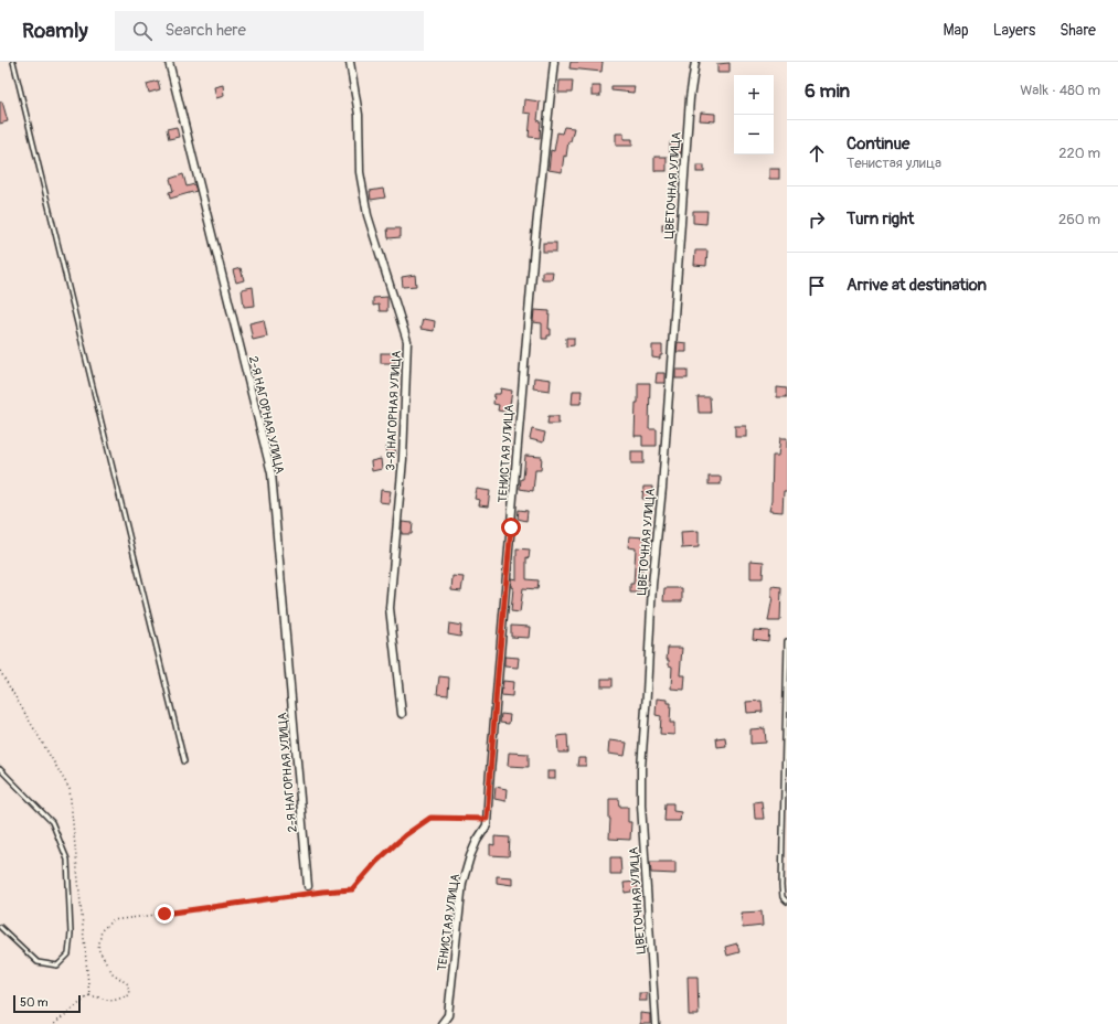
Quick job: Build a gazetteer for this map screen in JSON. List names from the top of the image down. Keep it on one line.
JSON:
{"streets":{"street":["ЦВЕТОЧНАЯ УЛИЦА","3-Я НАГОРНАЯ УЛИЦА","2-Я НАГОРНАЯ УЛИЦА","ТЕНИСТАЯ УЛИЦА"]},"scale_bar":"50 m","page":{"header":"Roamly","search":"Search here","nav":["Map","Layers","Share"],"heading":["6 min","Walk · 480 m"],"map_buttons":["+","−"],"list":[["Continue","Тенистая улица","220 m"],["Turn right","260 m"],"Arrive at destination"],"scale":"50 m"}}
